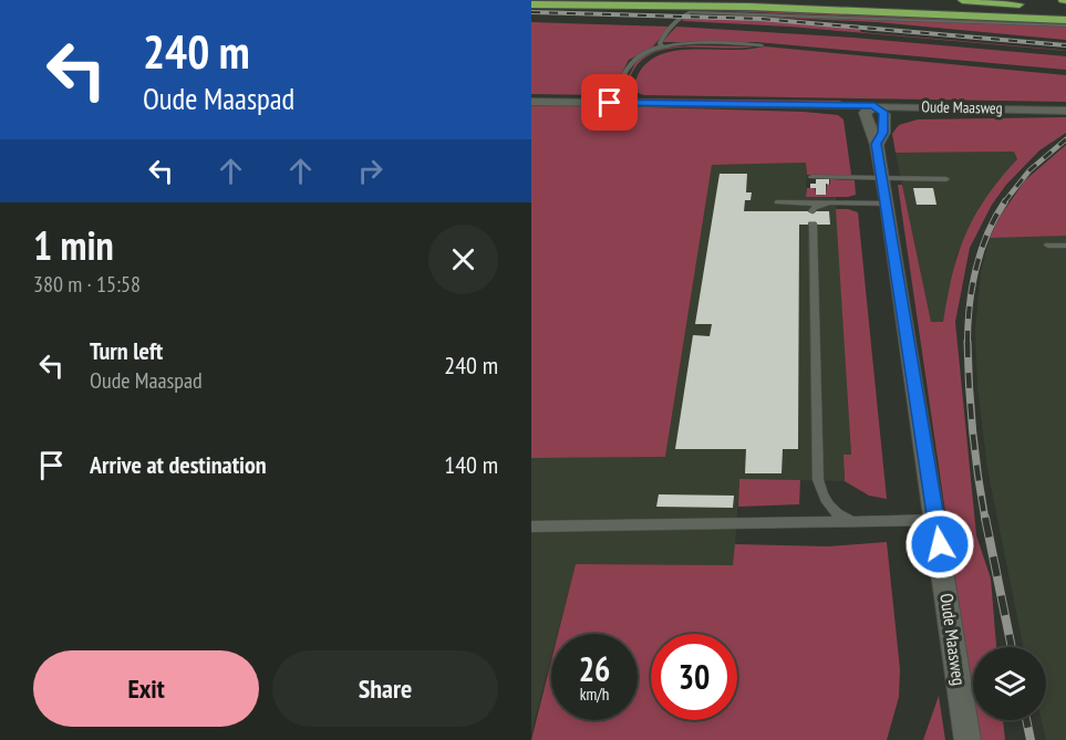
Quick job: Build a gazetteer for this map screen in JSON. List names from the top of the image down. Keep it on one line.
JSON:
{"streets":{"street":["Oude Maasweg"]},"page":{"turn":["240 m","Oude Maaspad"],"heading":["1 min","380 m · 15:58"],"list":[{"name":"Turn left","note":"Oude Maaspad","value":"240 m"},{"name":"Arrive at destination","value":"140 m"}],"speed":"26 km/h","limit":"30","buttons":["Exit","Share"]}}
